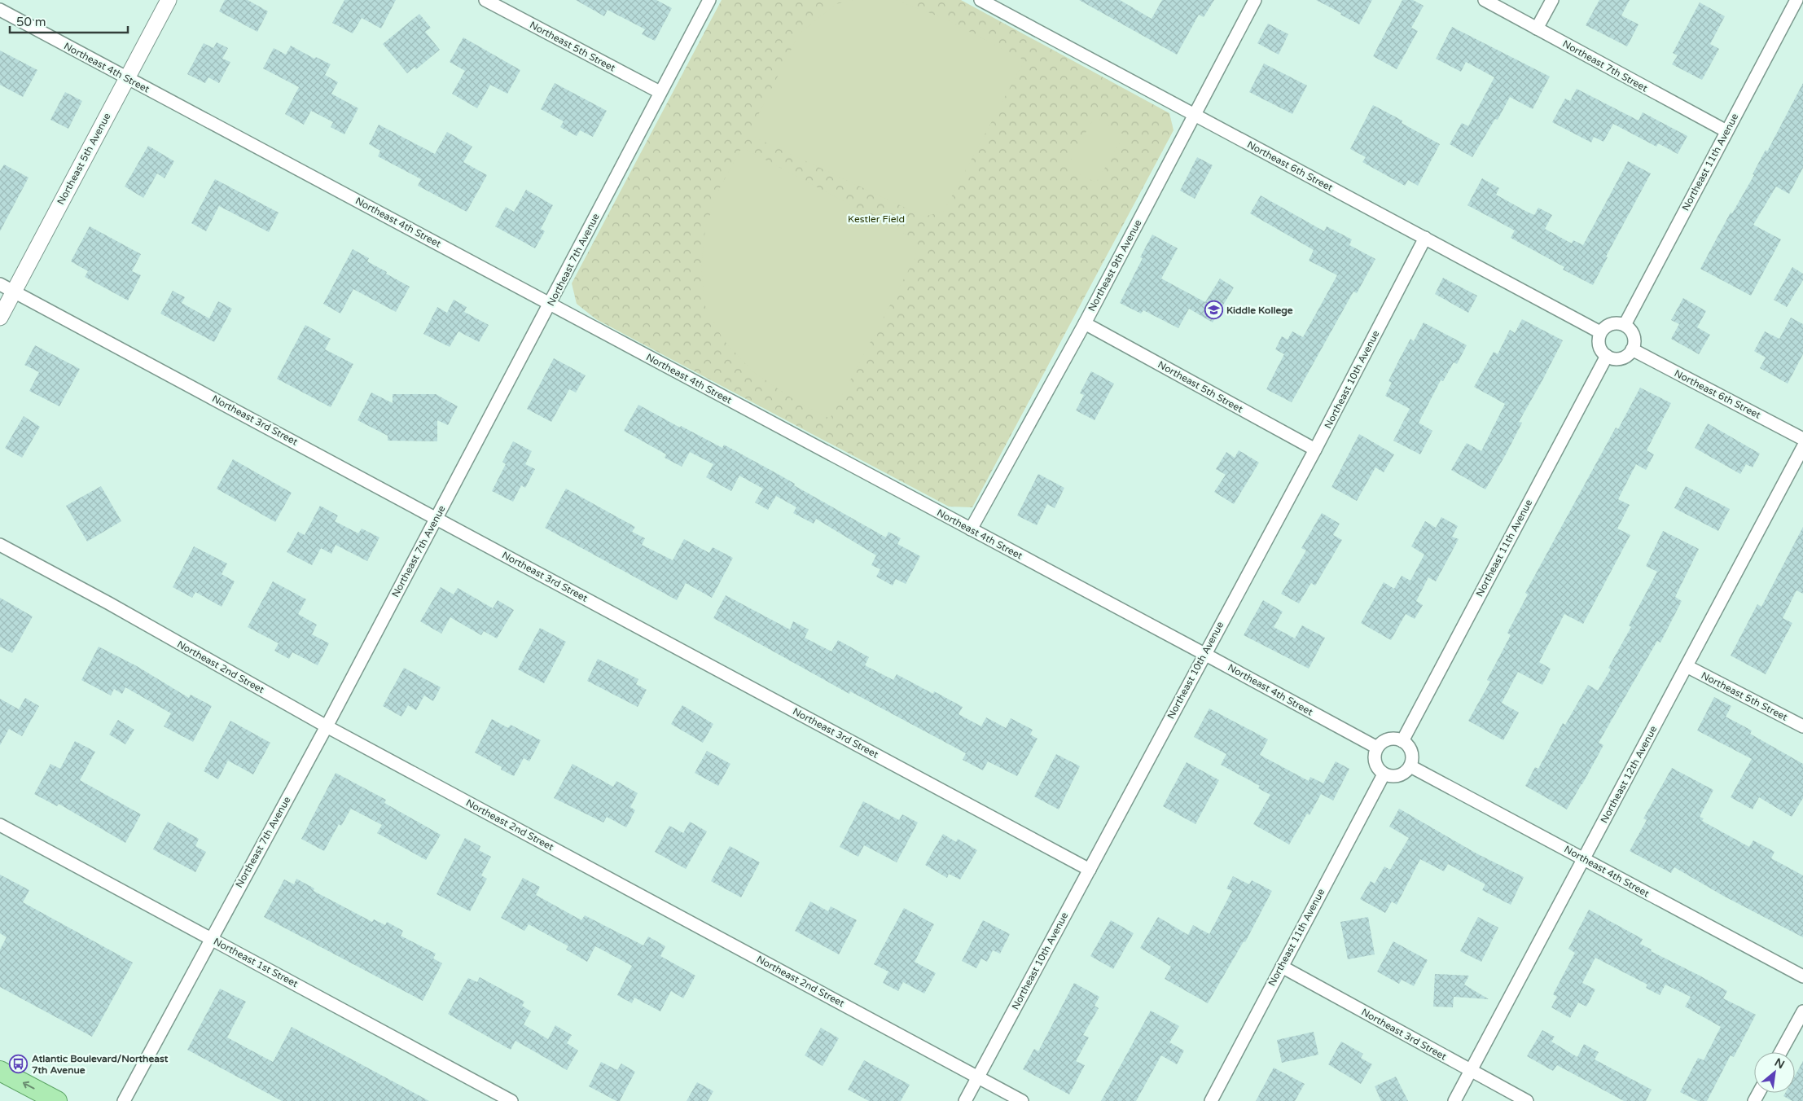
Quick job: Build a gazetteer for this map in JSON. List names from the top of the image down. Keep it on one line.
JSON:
{"streets":{"street":["Northeast 5th Street","Northeast 7th Street","Northeast 4th Street","Northeast 5th Avenue","Northeast 11th Avenue","Northeast 6th Street","Northeast 7th Avenue","Northeast 9th Avenue","Northeast 10th Avenue","Northeast 3rd Street","Northeast 2nd Street","Northeast 12th Avenue","Northeast 1st Street"]},"crossings":[["Northeast 5th Street","Northeast 7th Avenue"],["Northeast 5th Street","Northeast 9th Avenue"],["Northeast 5th Street","Northeast 10th Avenue"],["Northeast 5th Street","Northeast 12th Avenue"],["Northeast 7th Street","Northeast 11th Avenue"],["Northeast 4th Street","Northeast 5th Avenue"],["Northeast 4th Street","Northeast 11th Avenue"],["Northeast 4th Street","Northeast 7th Avenue"],["Northeast 4th Street","Northeast 9th Avenue"],["Northeast 4th Street","Northeast 10th Avenue"],["Northeast 4th Street","Northeast 12th Avenue"],["Northeast 5th Avenue","Northeast 3rd Street"],["Northeast 11th Avenue","Northeast 6th Street"],["Northeast 11th Avenue","Northeast 3rd Street"],["Northeast 6th Street","Northeast 9th Avenue"],["Northeast 6th Street","Northeast 10th Avenue"],["Northeast 7th Avenue","Northeast 3rd Street"],["Northeast 7th Avenue","Northeast 2nd Street"],["Northeast 7th Avenue","Northeast 1st Street"],["Northeast 10th Avenue","Northeast 3rd Street"],["Northeast 10th Avenue","Northeast 2nd Street"],["Northeast 3rd Street","Northeast 12th Avenue"]],"parks":["Kestler Field"],"places":{"school or university":["Kiddle Kollege"],"bus stop":["Atlantic Boulevard/Northeast 7th Avenue"]},"scale_bar":"50 m","north":"top right"}
